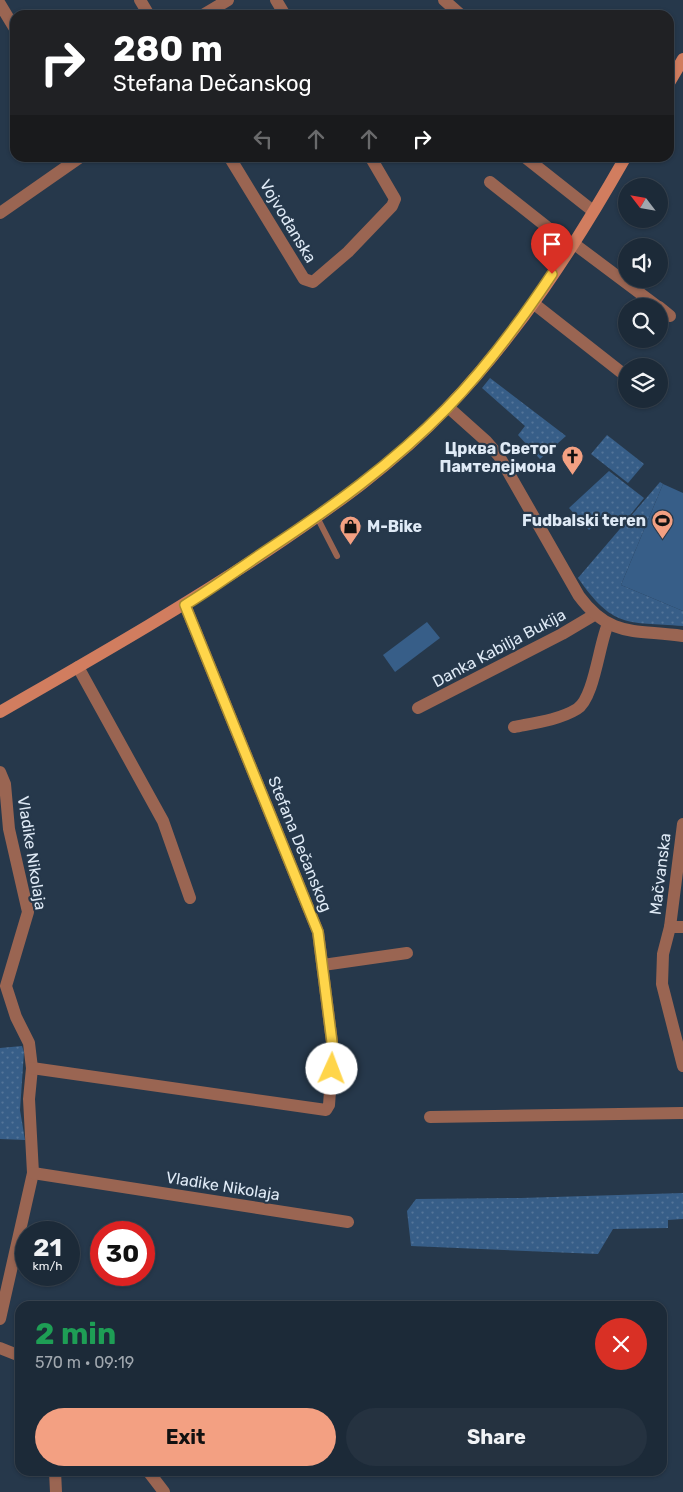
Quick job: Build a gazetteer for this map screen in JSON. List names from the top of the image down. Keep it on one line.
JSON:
{"streets":{"street":["Vojvođanska","Danka Kabilja Bukija","Stefana Dečanskog","Vladike Nikolaja","Mačvanska"]},"crossings":[["Stefana Dečanskog","Vladike Nikolaja"]],"places":{"church":["Црква Светог Памтелејмона"],"sports":["Fudbalski teren"],"shop":["M-Bike"]},"north":"top left","page":{"turn":["280 m","Stefana Dečanskog"],"speed":"21 km/h","limit":"30","heading":["2 min","570 m · 09:19"],"buttons":["Exit","Share"]}}
